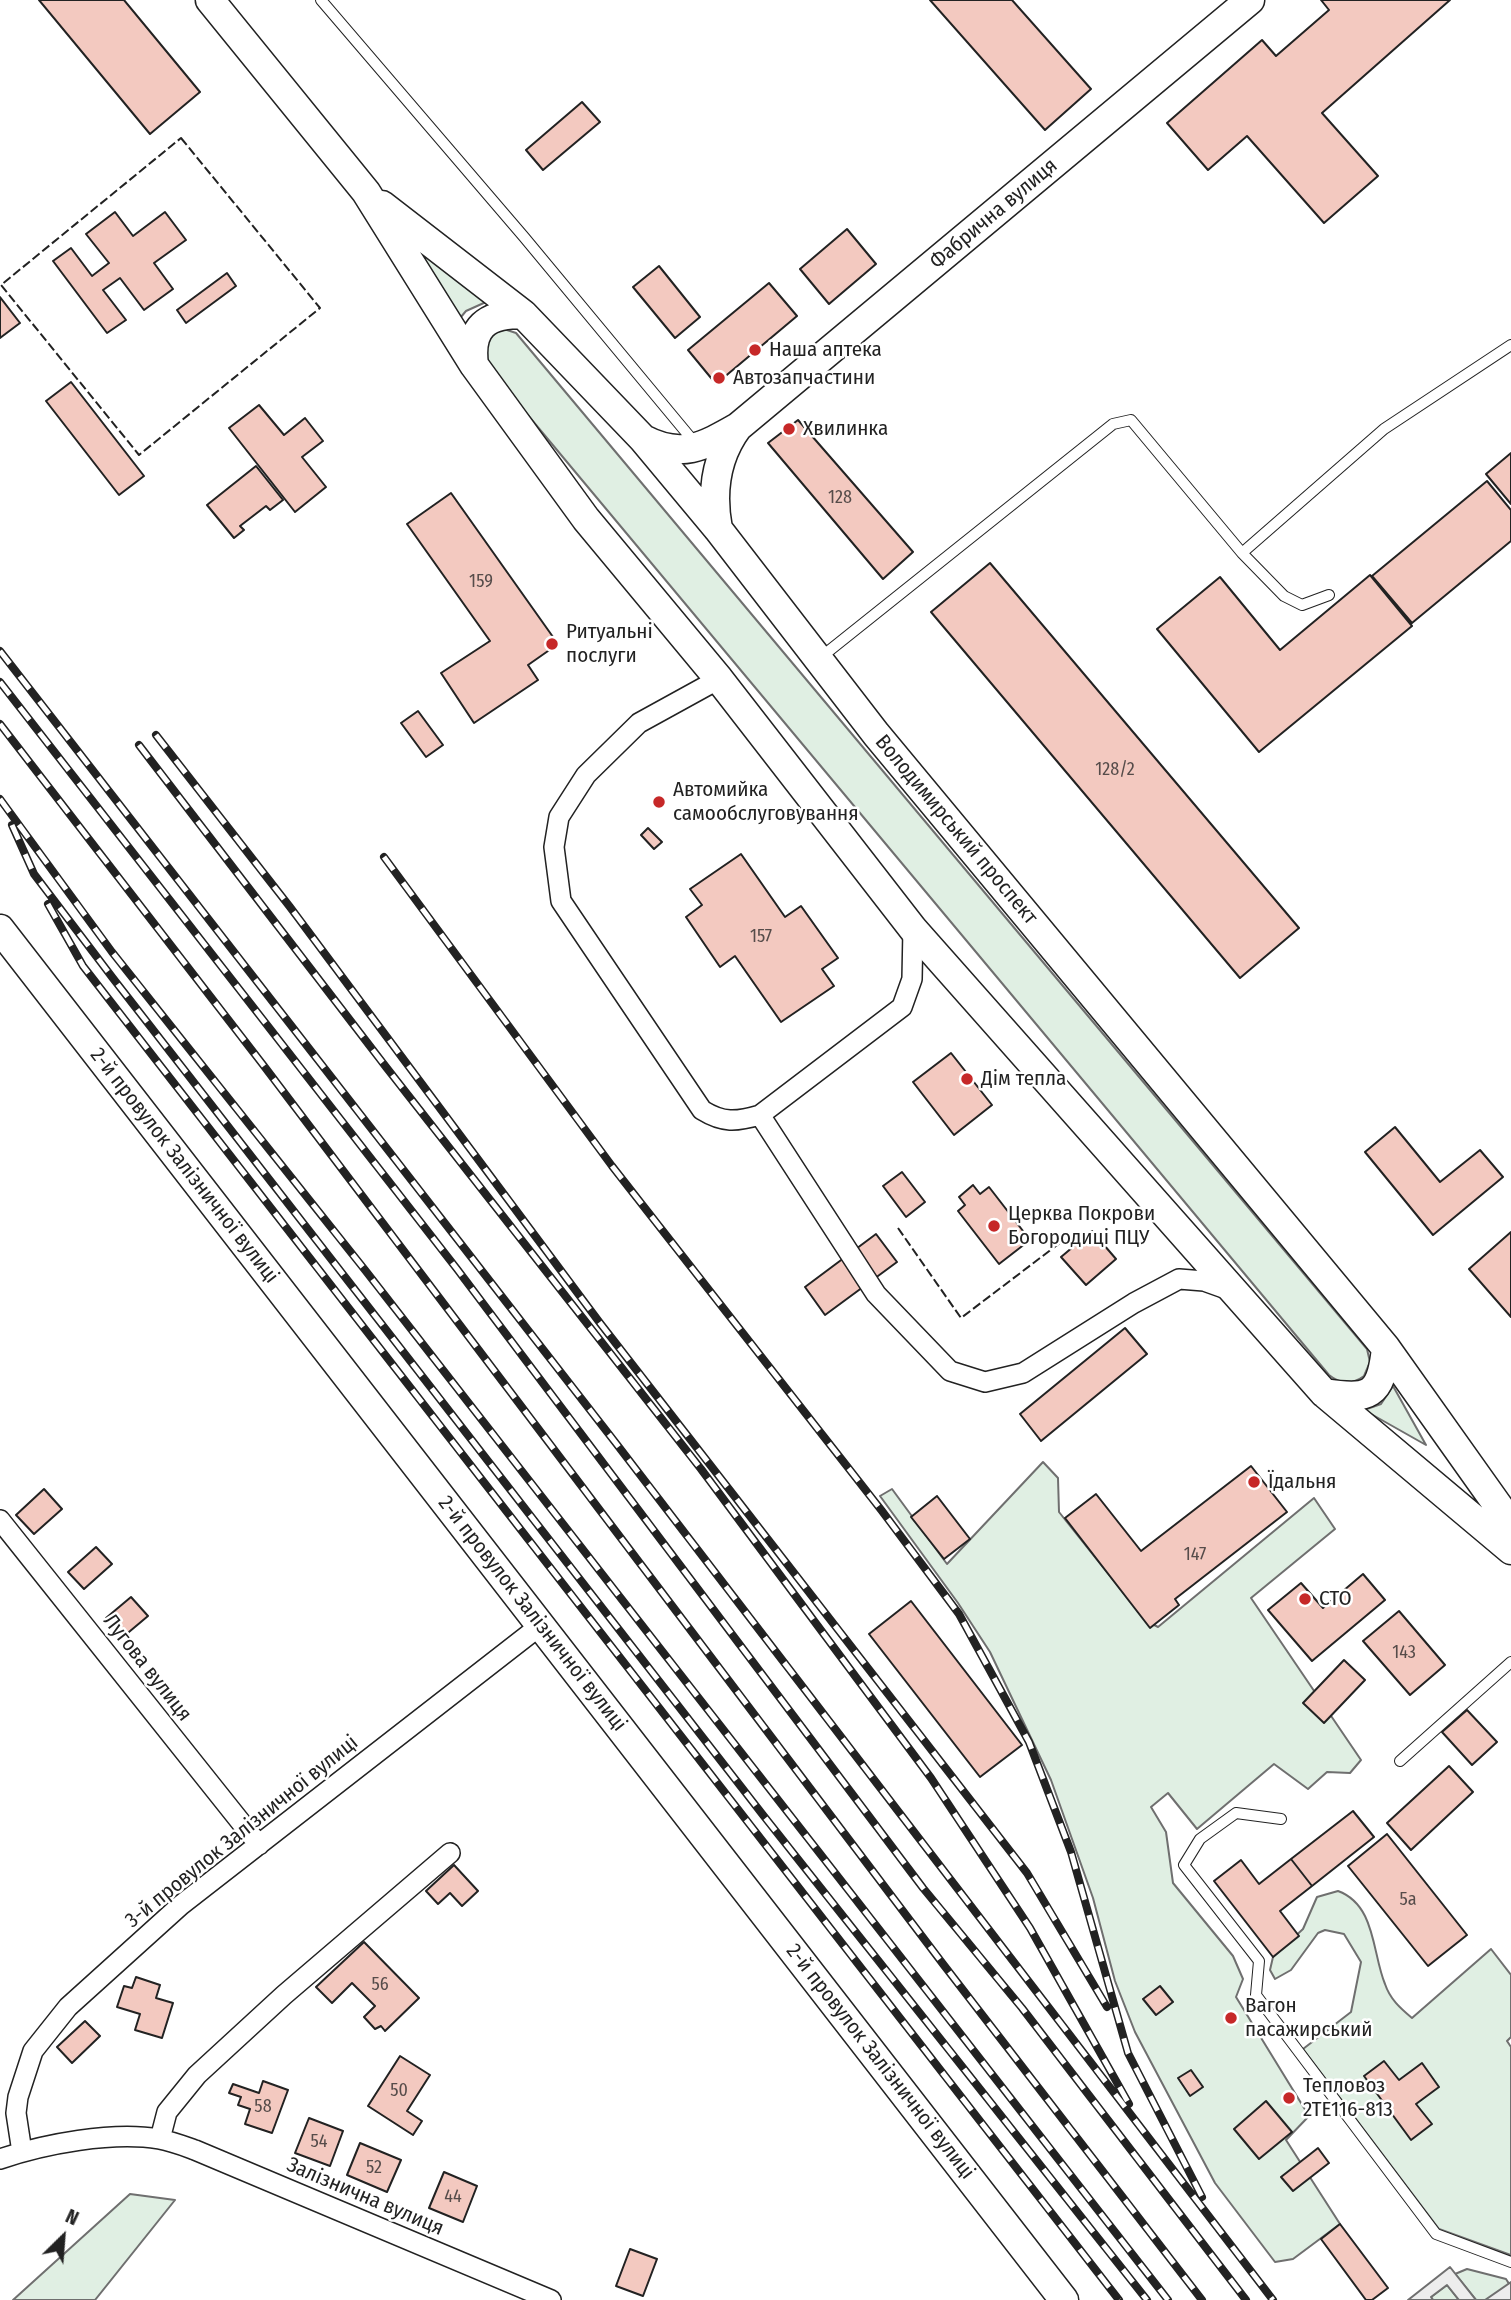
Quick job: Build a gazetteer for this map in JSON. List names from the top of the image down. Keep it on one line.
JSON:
{"streets":{"main road":["Фабрична вулиця","Володимирський проспект","2-й провулок Залізничної вулиці"],"street":["Лугова вулиця","3-й провулок Залізничної вулиці","Залізнична вулиця"]},"crossings":[["2-й провулок Залізничної вулиці","3-й провулок Залізничної вулиці"],["Лугова вулиця","3-й провулок Залізничної вулиці"],["3-й провулок Залізничної вулиці","Залізнична вулиця"]],"places":["Наша аптека","Автозапчастини","Хвилинка","Ритуальні послуги","Автомийка самообслуговування","Дім тепла","Церква Покрови Богородиці ПЦУ","Їдальня","СТО","Вагон пасажирський","Тепловоз 2ТЕ116-813"],"house_numbers":["128","159","128/2","157","147","143","5а","56","50","58","54","52","44"],"north":"top right"}
